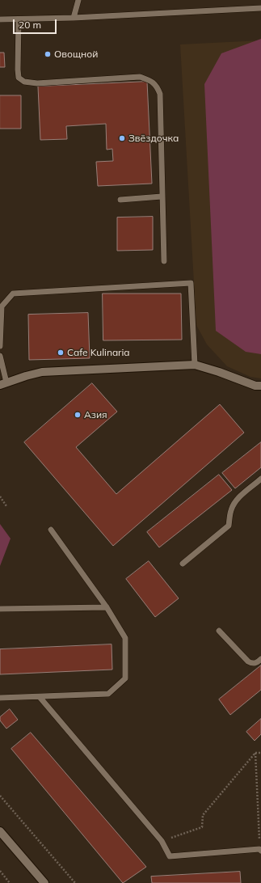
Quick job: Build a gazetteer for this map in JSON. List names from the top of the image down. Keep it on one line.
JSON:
{"places":["Овощной","Звёздочка","Cafe Kulinaria","Азия"],"scale_bar":"20 m"}
